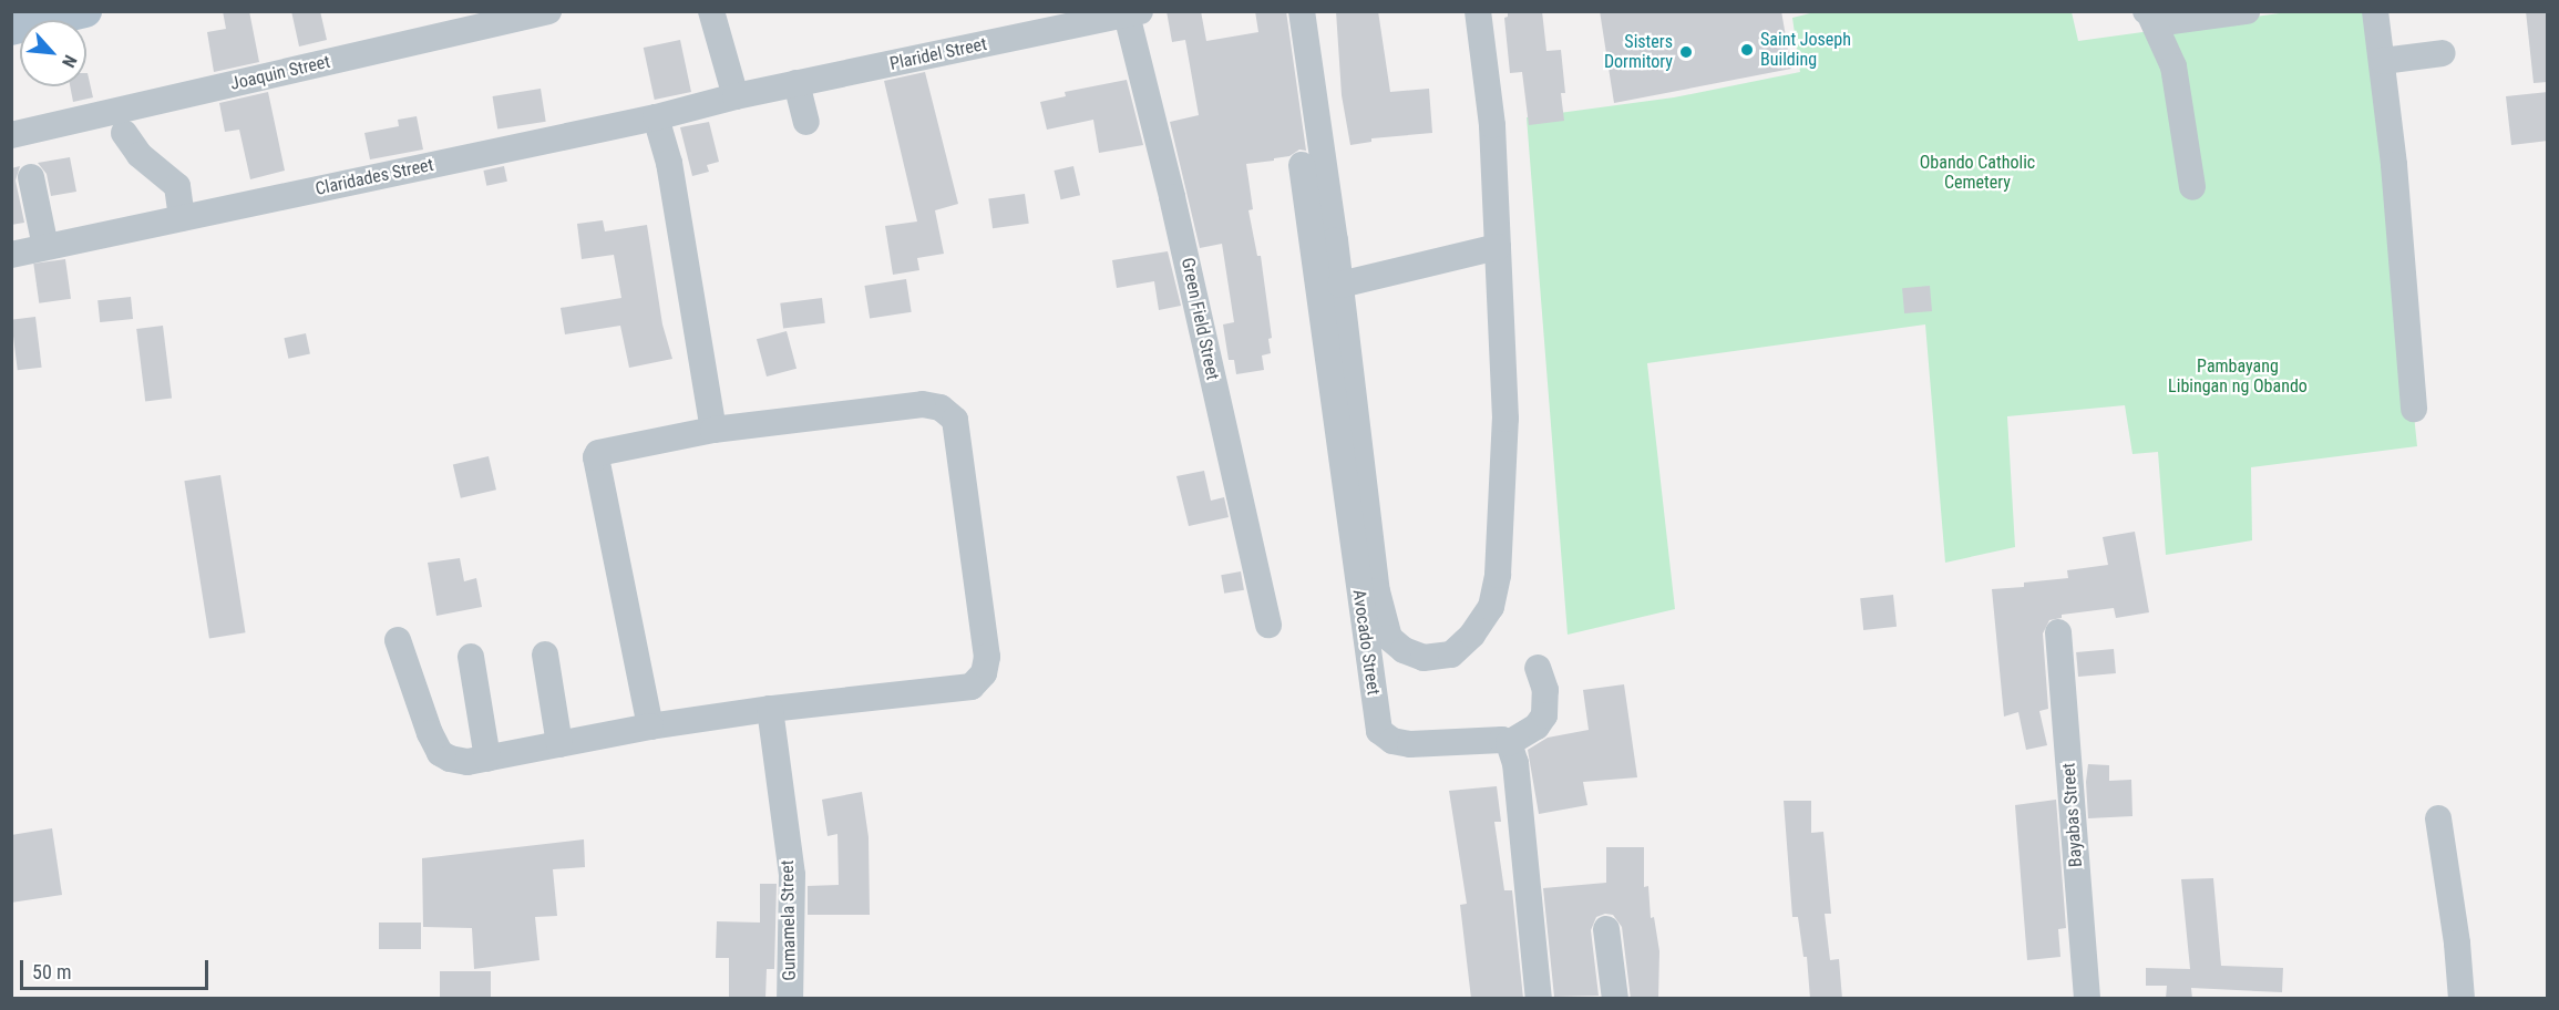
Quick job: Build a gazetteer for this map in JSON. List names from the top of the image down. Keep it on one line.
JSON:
{"streets":{"street":["Plaridel Street","Joaquin Street","Claridades Street","Green Field Street","Avocado Street","Bayabas Street","Gumamela Street"]},"crossings":[["Plaridel Street","Claridades Street"],["Plaridel Street","Green Field Street"]],"parks":["Obando Catholic Cemetery","Pambayang Libingan ng Obando"],"places":["Saint Joseph Building","Sisters Dormitory"],"scale_bar":"50 m","north":"bottom right"}
